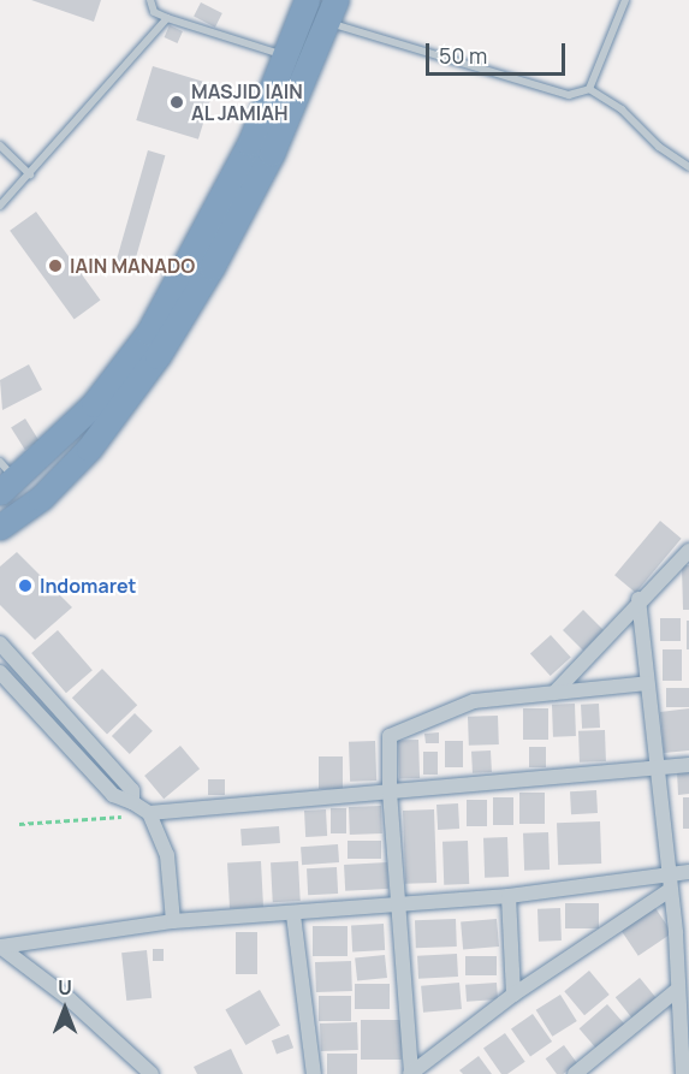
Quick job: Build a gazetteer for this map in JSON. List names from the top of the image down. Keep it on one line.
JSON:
{"places":["MASJID IAIN AL JAMIAH","IAIN MANADO","Indomaret"],"scale_bar":"50 m","north":"top"}
